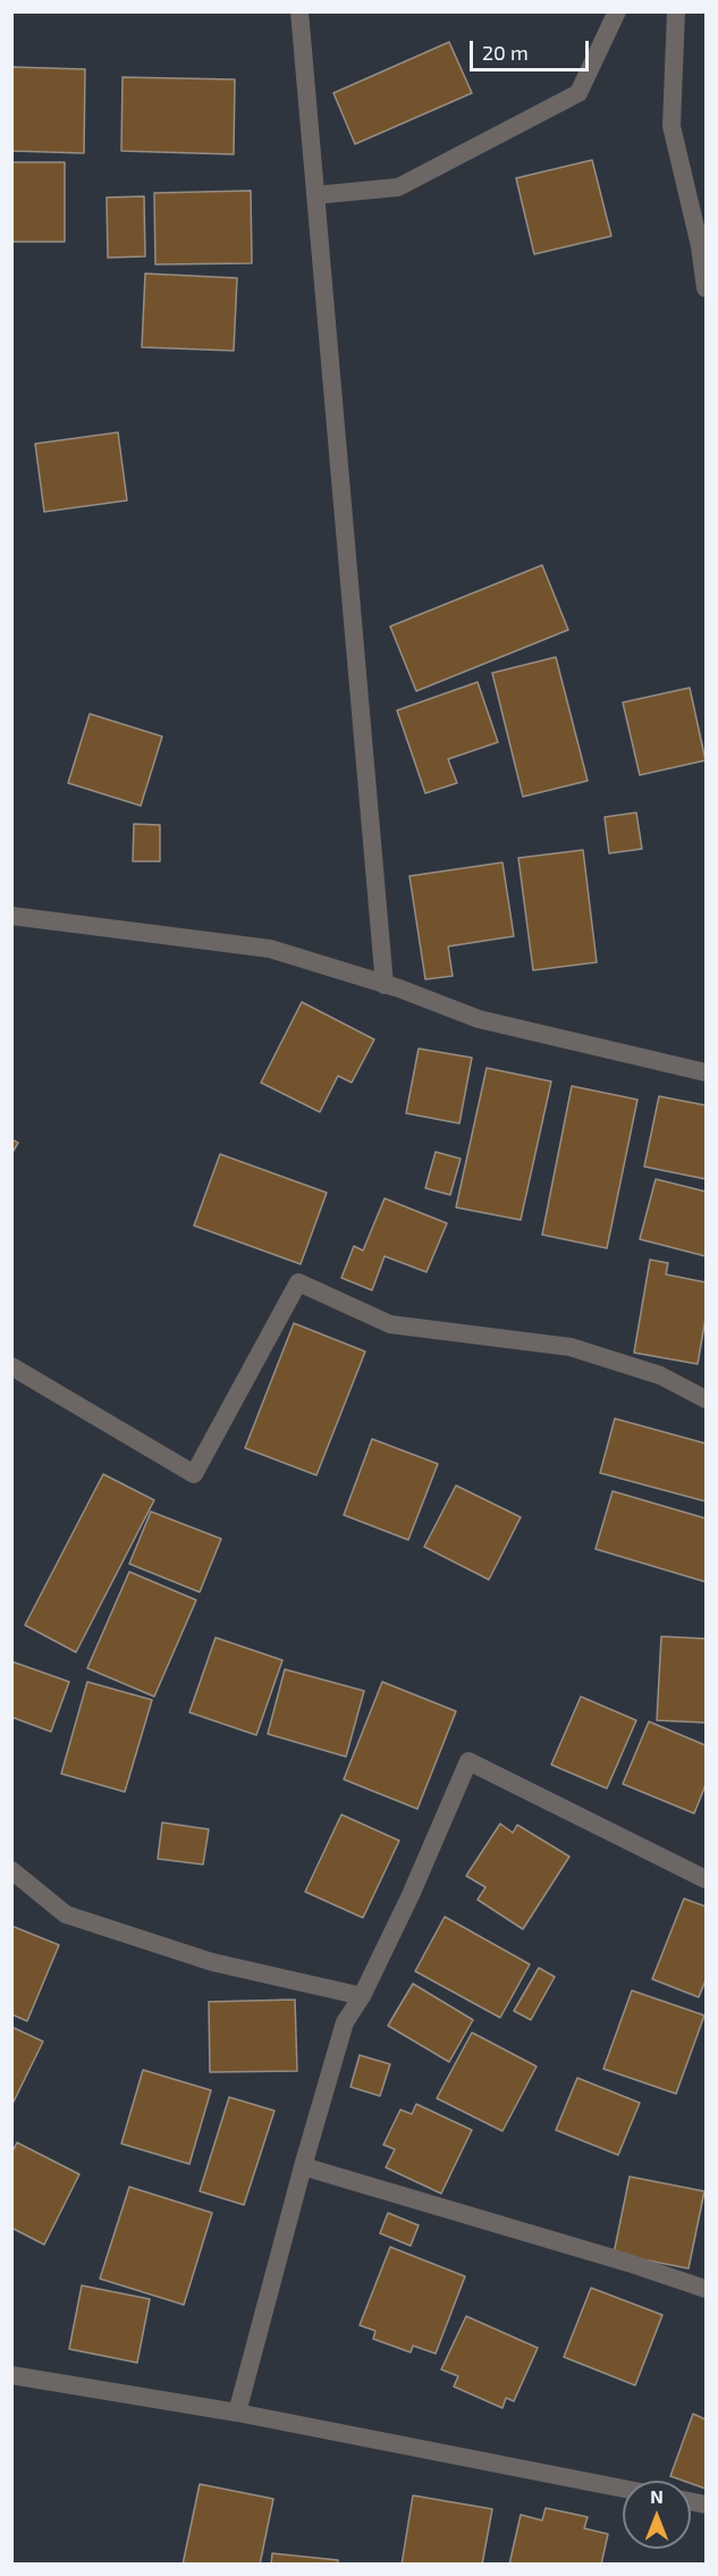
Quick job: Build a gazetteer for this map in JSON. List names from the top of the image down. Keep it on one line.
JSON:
{"scale_bar":"20 m","north":"top"}
